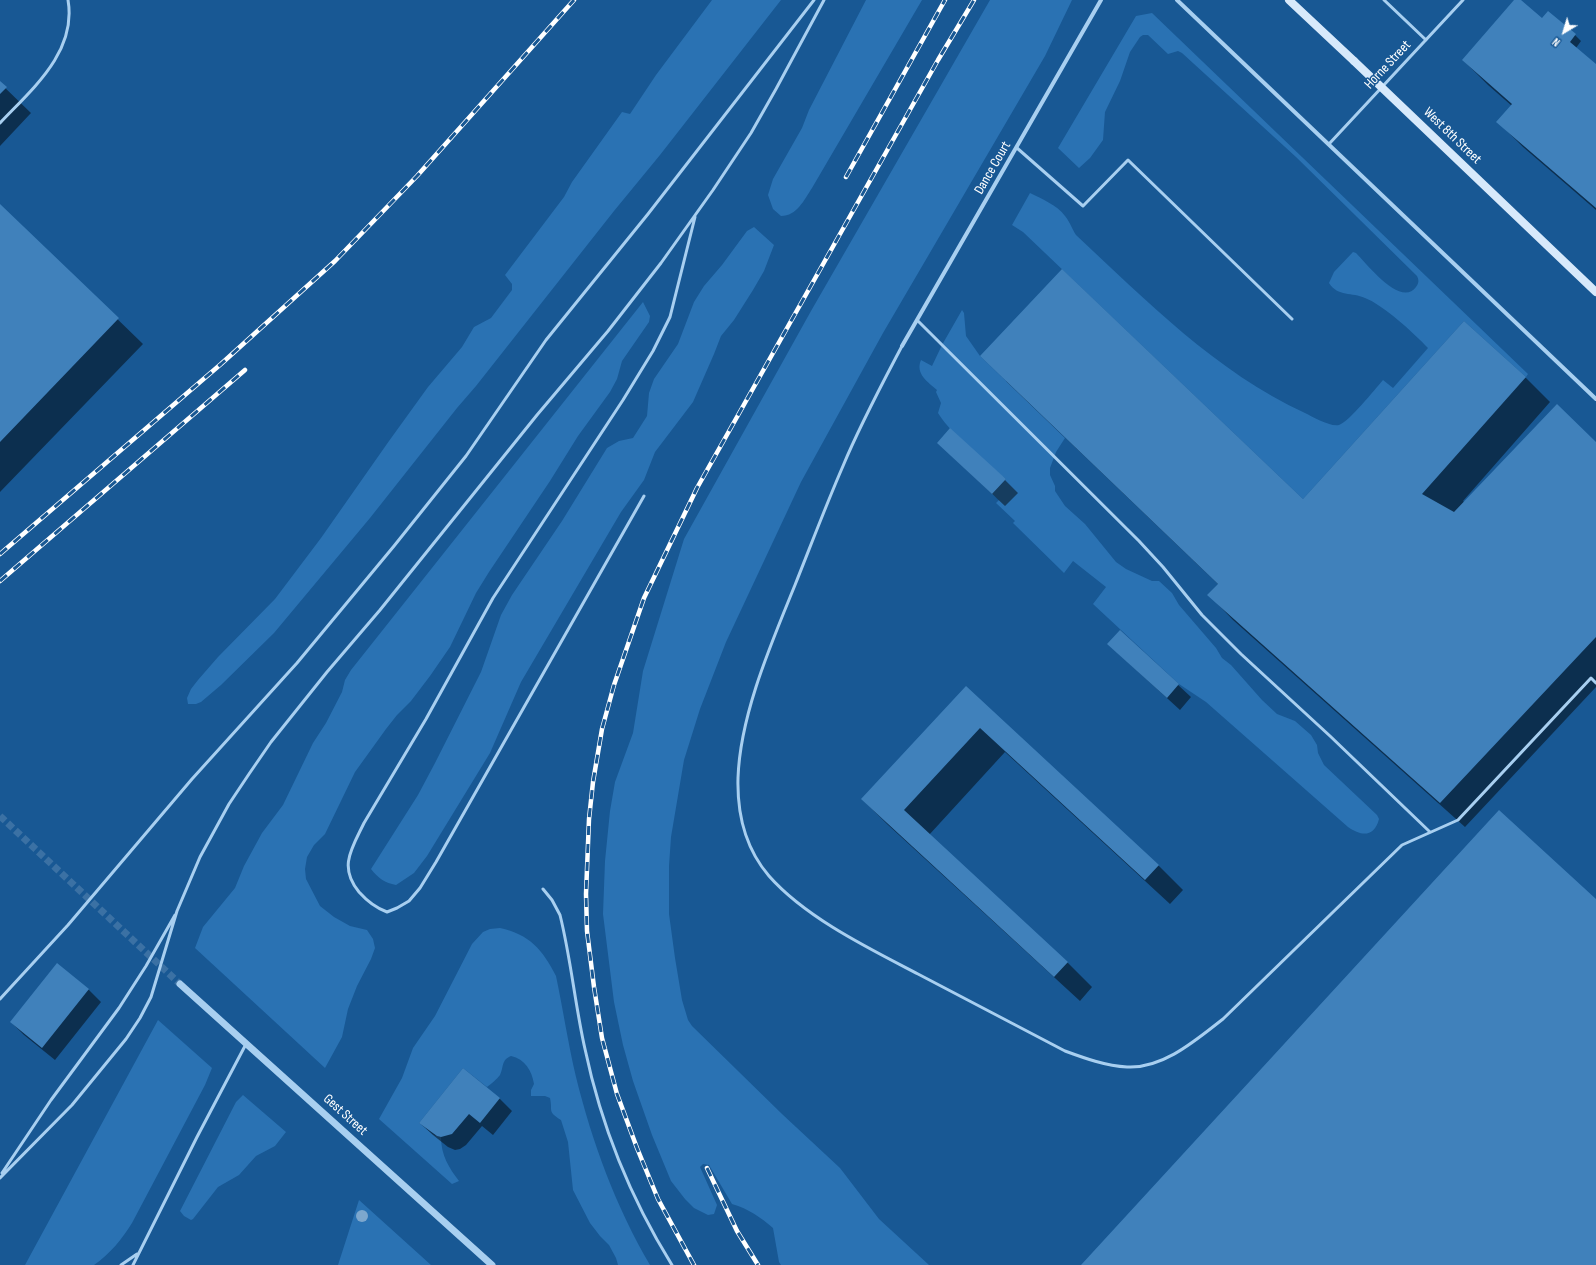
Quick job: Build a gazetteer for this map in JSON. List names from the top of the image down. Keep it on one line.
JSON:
{"streets":{"main road":["West 8th Street"],"street":["Dance Court","Gest Street"],"lane":["Horne Street"]},"north":"bottom left"}
